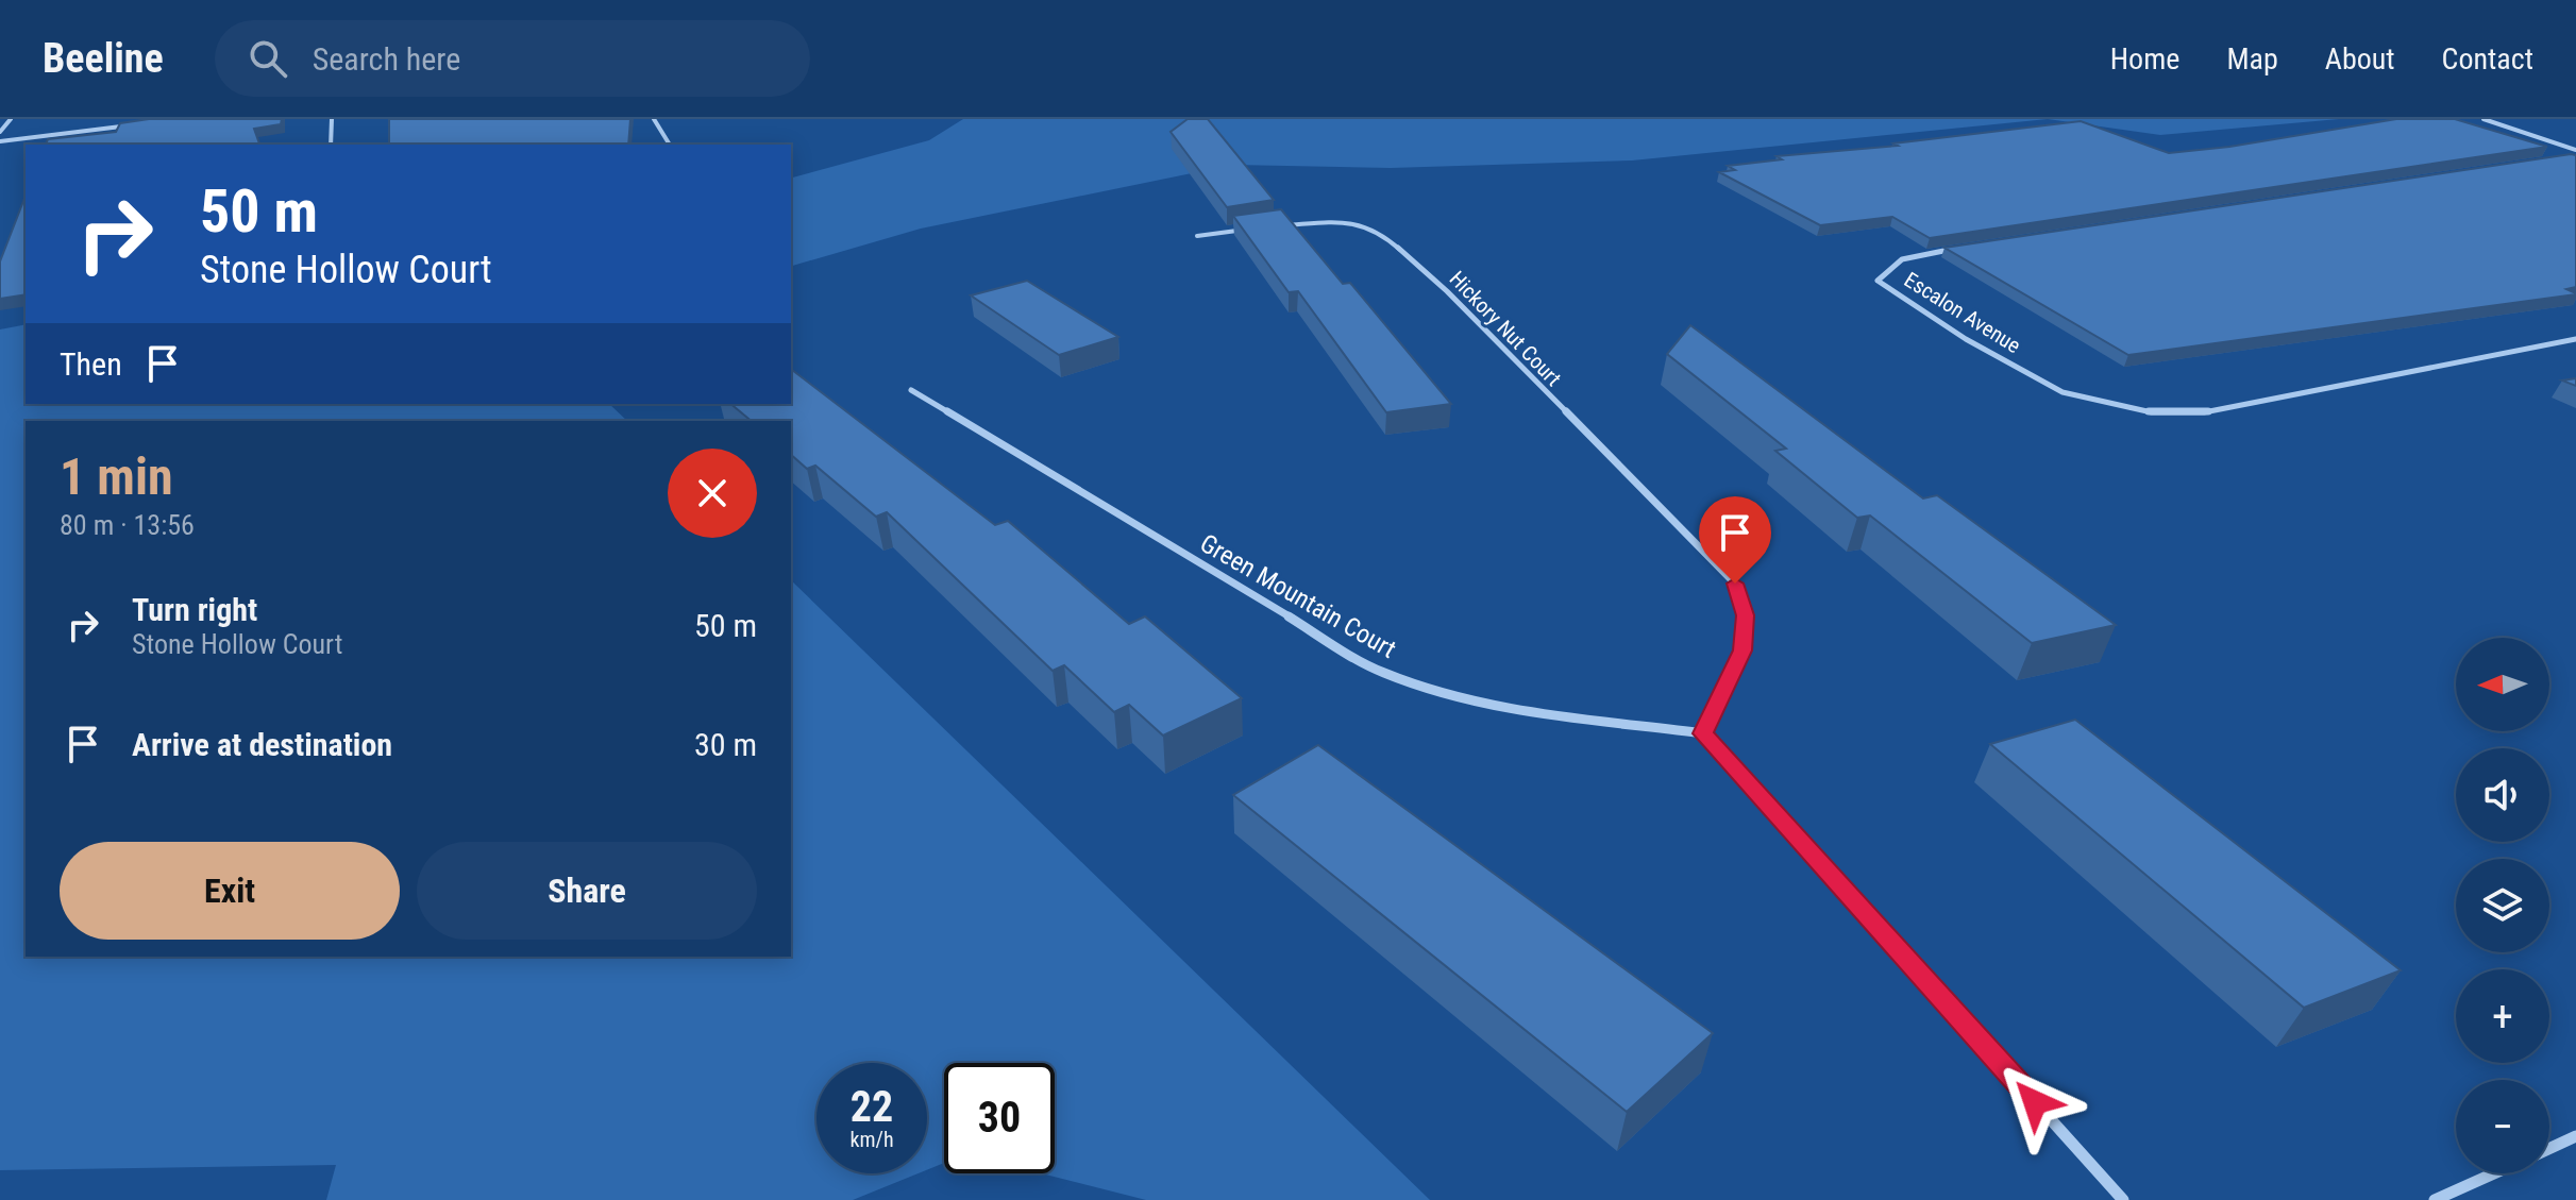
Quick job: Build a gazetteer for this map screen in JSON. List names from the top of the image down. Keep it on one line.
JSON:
{"streets":{"street":["Escalon Avenue","Hickory Nut Court","Green Mountain Court"]},"crossings":[["Hickory Nut Court","Green Mountain Court"]],"north":"left","page":{"header":"Beeline","search":"Search here","nav":["Home","Map","About","Contact"],"turn":["50 m","Stone Hollow Court"],"then":"Then","heading":["1 min","80 m · 13:56"],"list":[{"name":"Turn right","note":"Stone Hollow Court","value":"50 m"},{"name":"Arrive at destination","value":"30 m"}],"map_buttons":["+","−"],"buttons":["Exit","Share"],"speed":"22 km/h","limit":"30"}}
